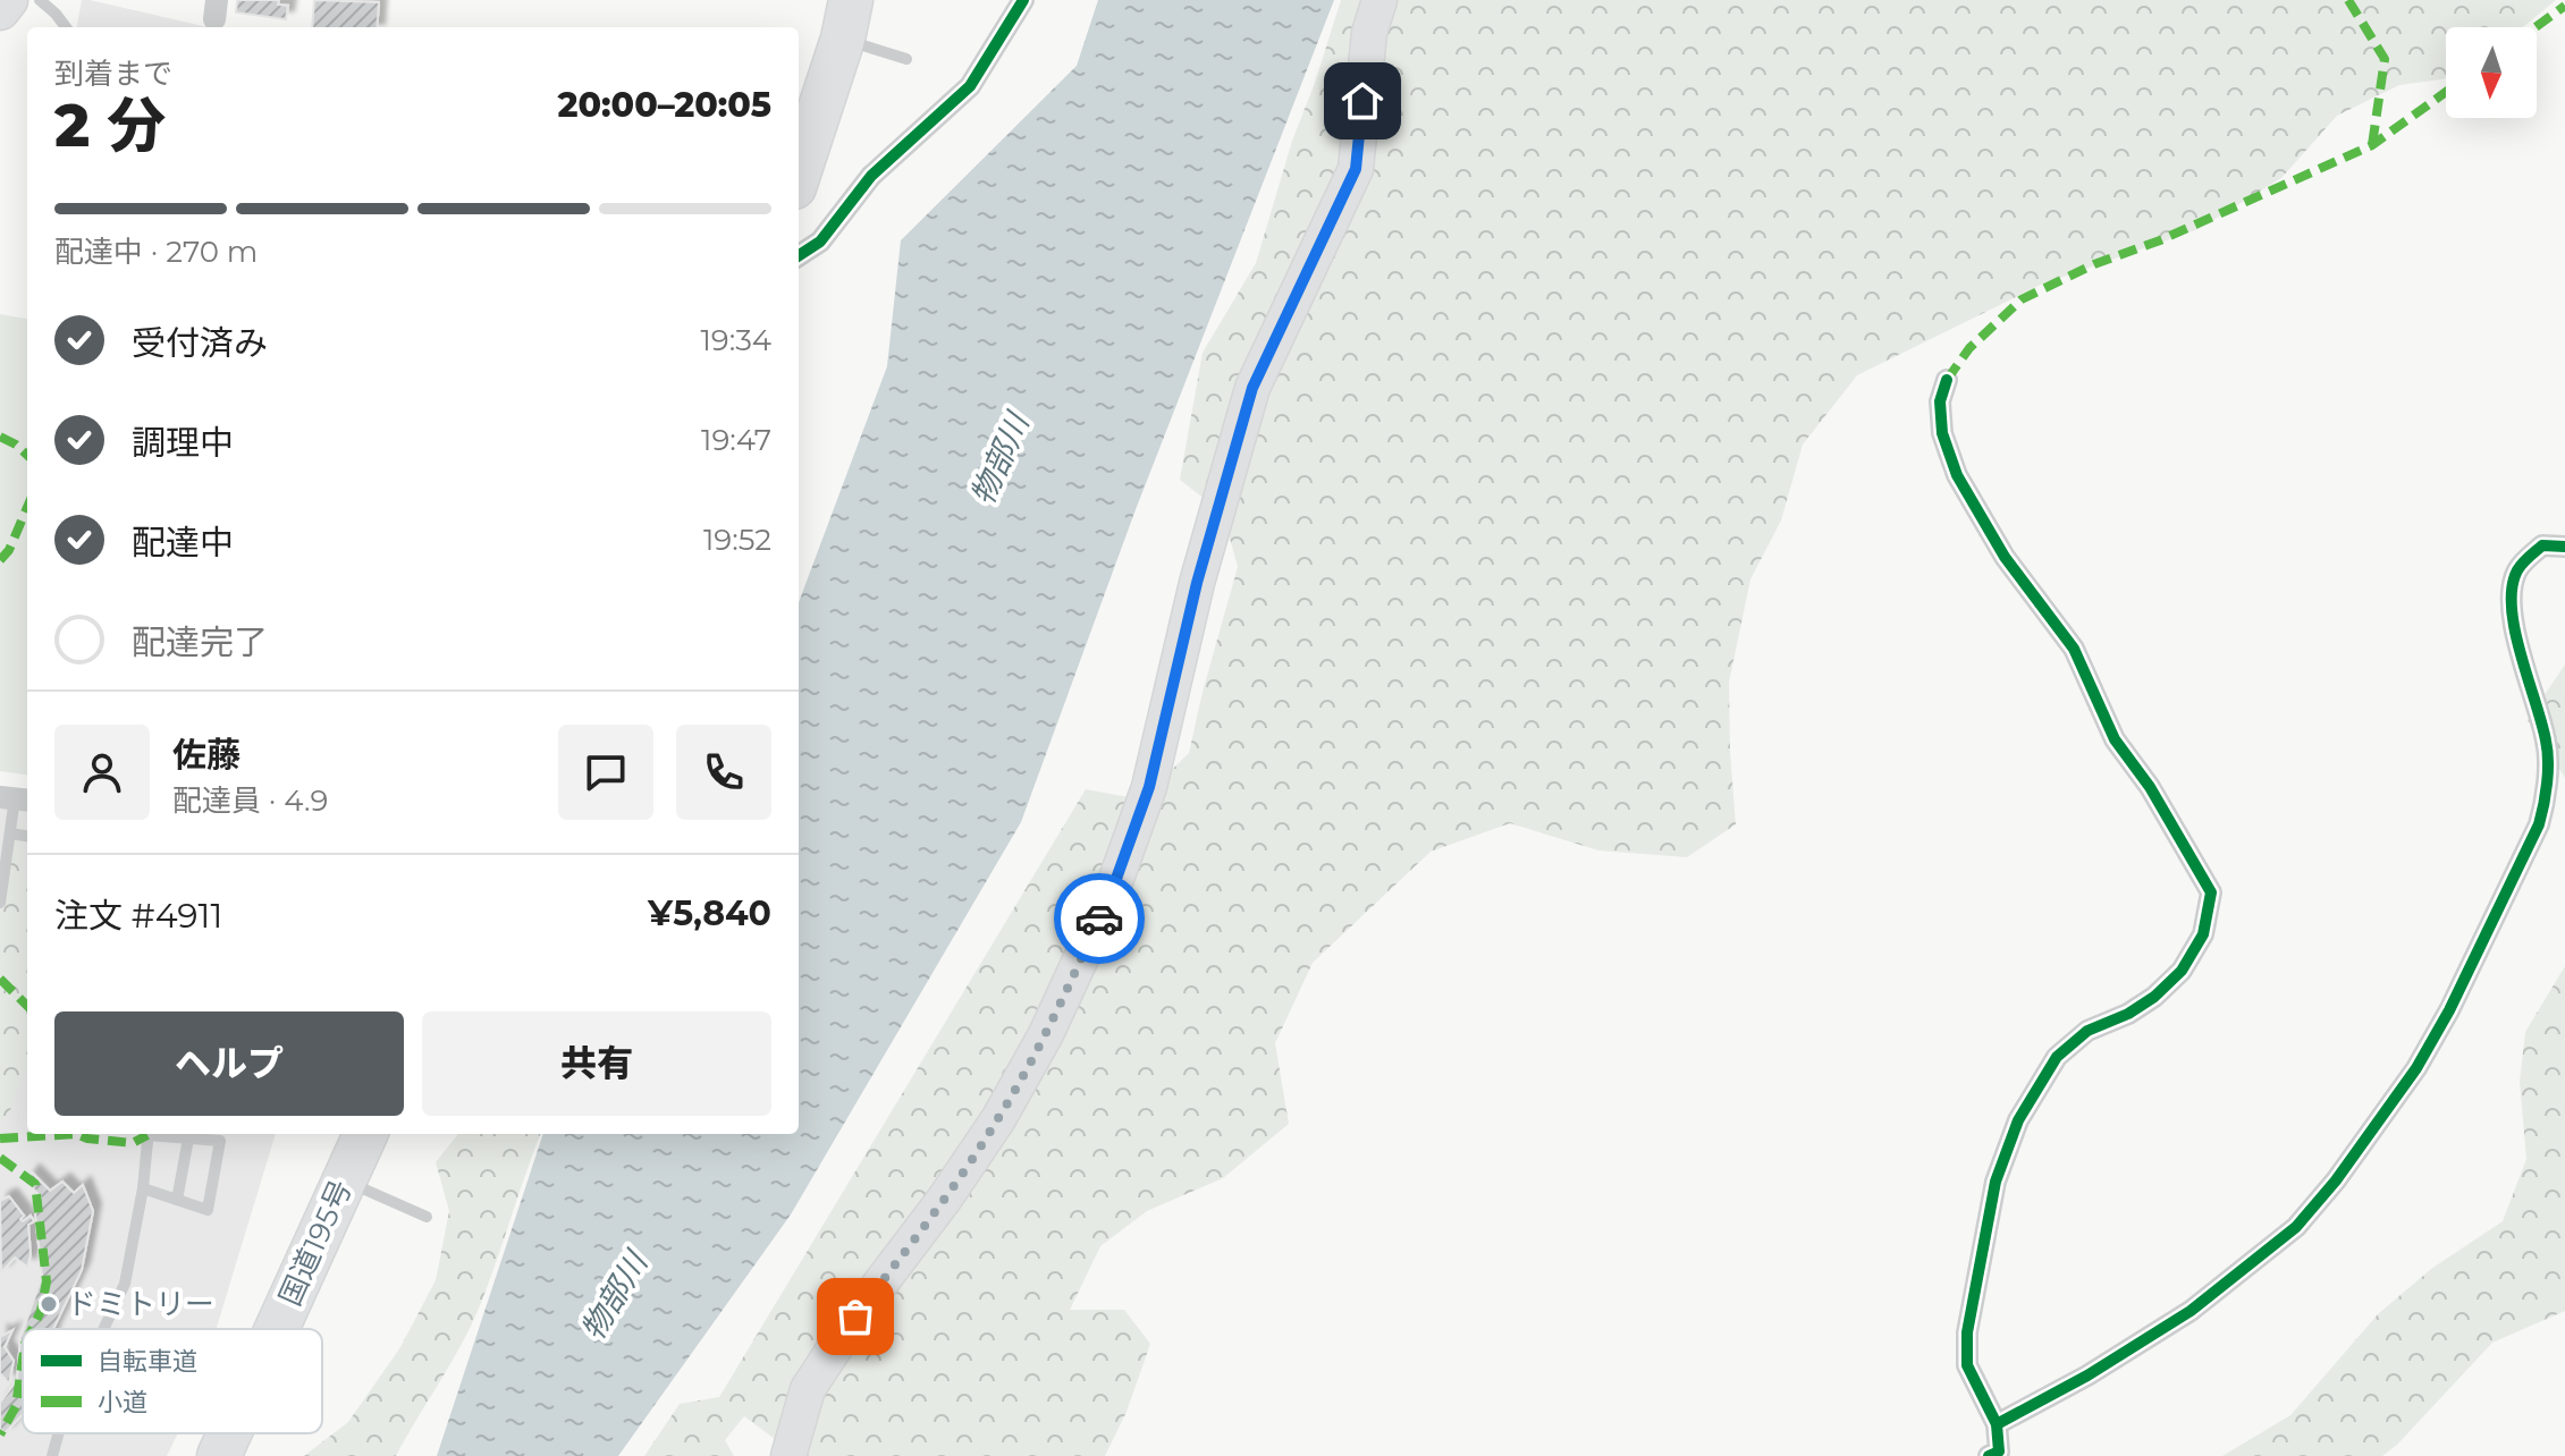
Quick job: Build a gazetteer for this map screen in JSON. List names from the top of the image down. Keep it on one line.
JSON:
{"streets":{"highway":["国道195号"]},"water":["物部川"],"places":["ドミトリー"],"legend":["自転車道","小道"],"north":"bottom","page":{"heading":["2 分","到着まで","20:00–20:05"],"panel":["佐藤","配達員 · 4.9","注文 #4911","¥5,840"],"bar":"配達中 · 270 m","list":[["受付済み","19:34"],["調理中","19:47"],["配達中","19:52"],"配達完了"],"buttons":["ヘルプ","共有"]}}
